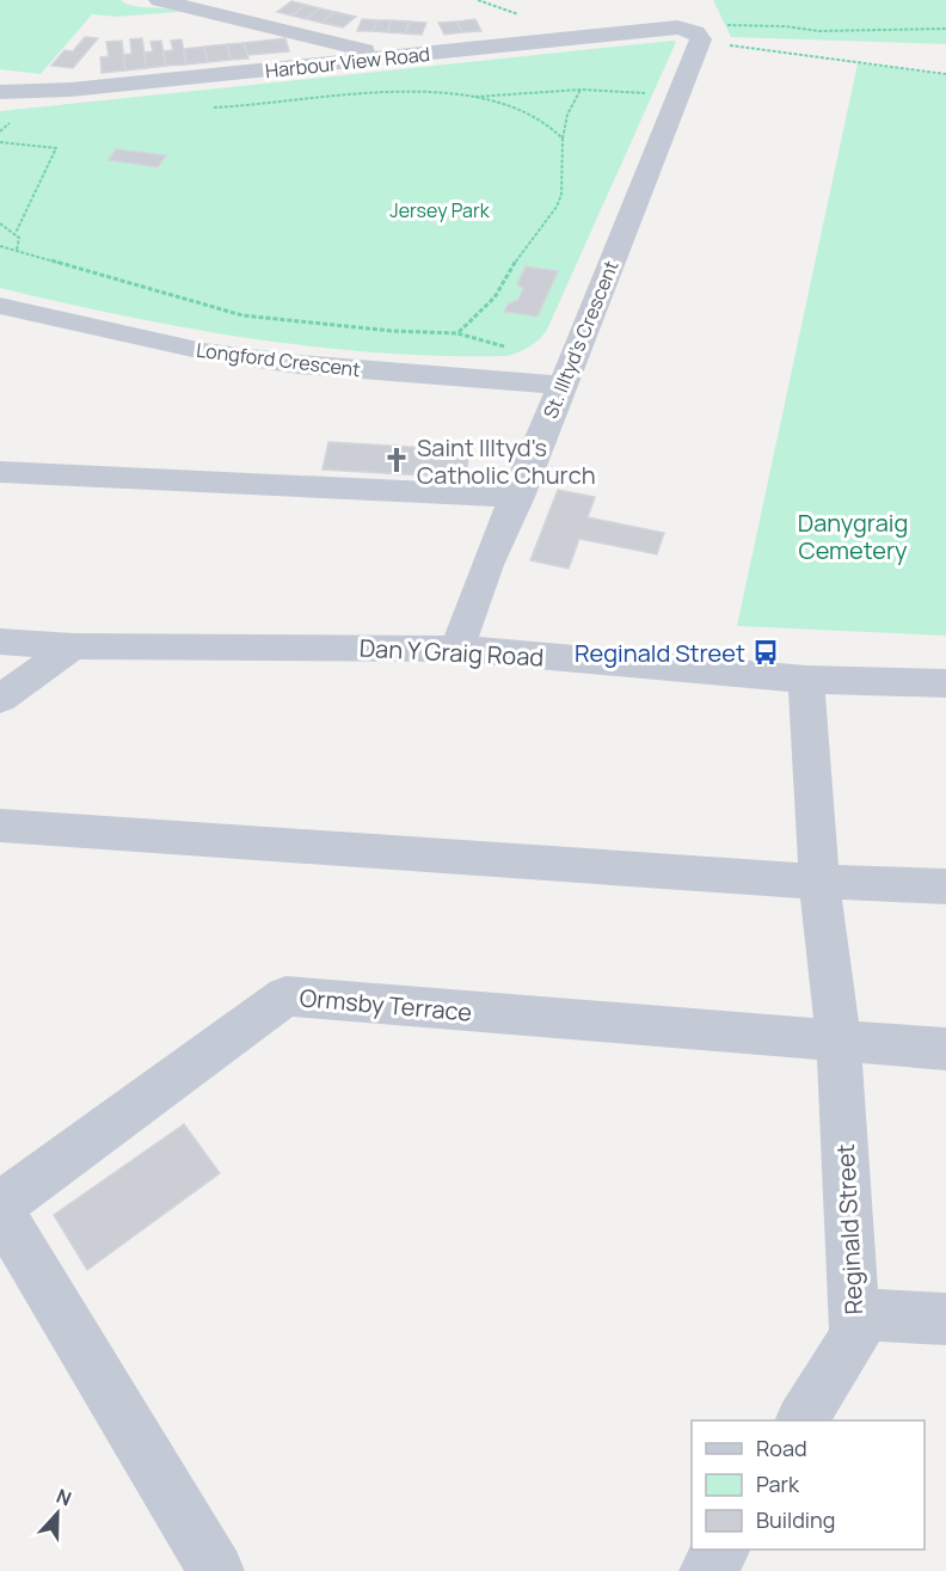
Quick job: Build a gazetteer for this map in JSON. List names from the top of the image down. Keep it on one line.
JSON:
{"streets":{"street":["Harbour View Road","St. Illtyd's Crescent","Longford Crescent","Dan Y Graig Road","Ormsby Terrace","Reginald Street"]},"crossings":[["Harbour View Road","St. Illtyd's Crescent"],["St. Illtyd's Crescent","Longford Crescent"],["St. Illtyd's Crescent","Dan Y Graig Road"],["Dan Y Graig Road","Reginald Street"],["Ormsby Terrace","Reginald Street"]],"parks":["Jersey Park","Danygraig Cemetery"],"places":{"church":["Saint Illtyd's Catholic Church"],"bus stop":["Reginald Street"]},"legend":["Road","Park","Building"],"north":"top"}
